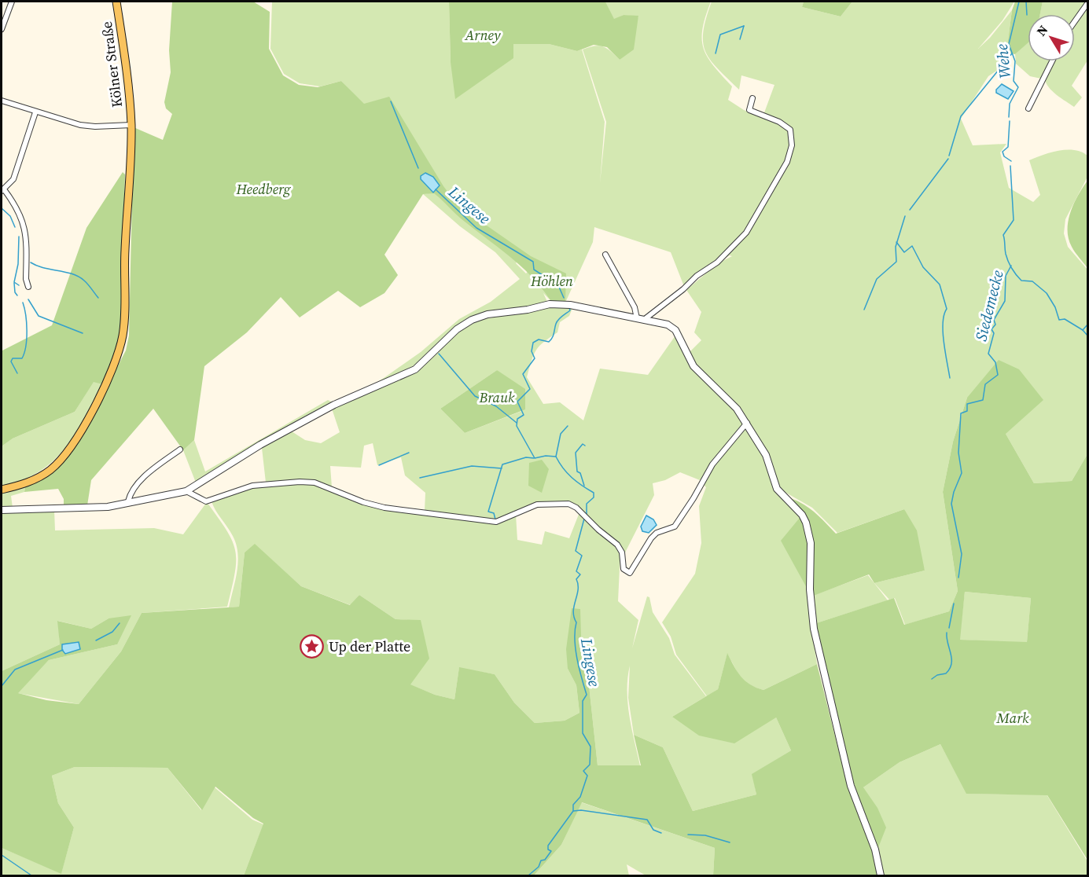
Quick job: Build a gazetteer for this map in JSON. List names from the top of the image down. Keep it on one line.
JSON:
{"streets":{"main road":["Kölner Straße"]},"water":["Wehe","Lingese","Siedemecke"],"parks":["Arney","Heedberg","Höhlen","Brauk","Mark"],"places":{"place":["Up der Platte"]},"north":"top left"}
